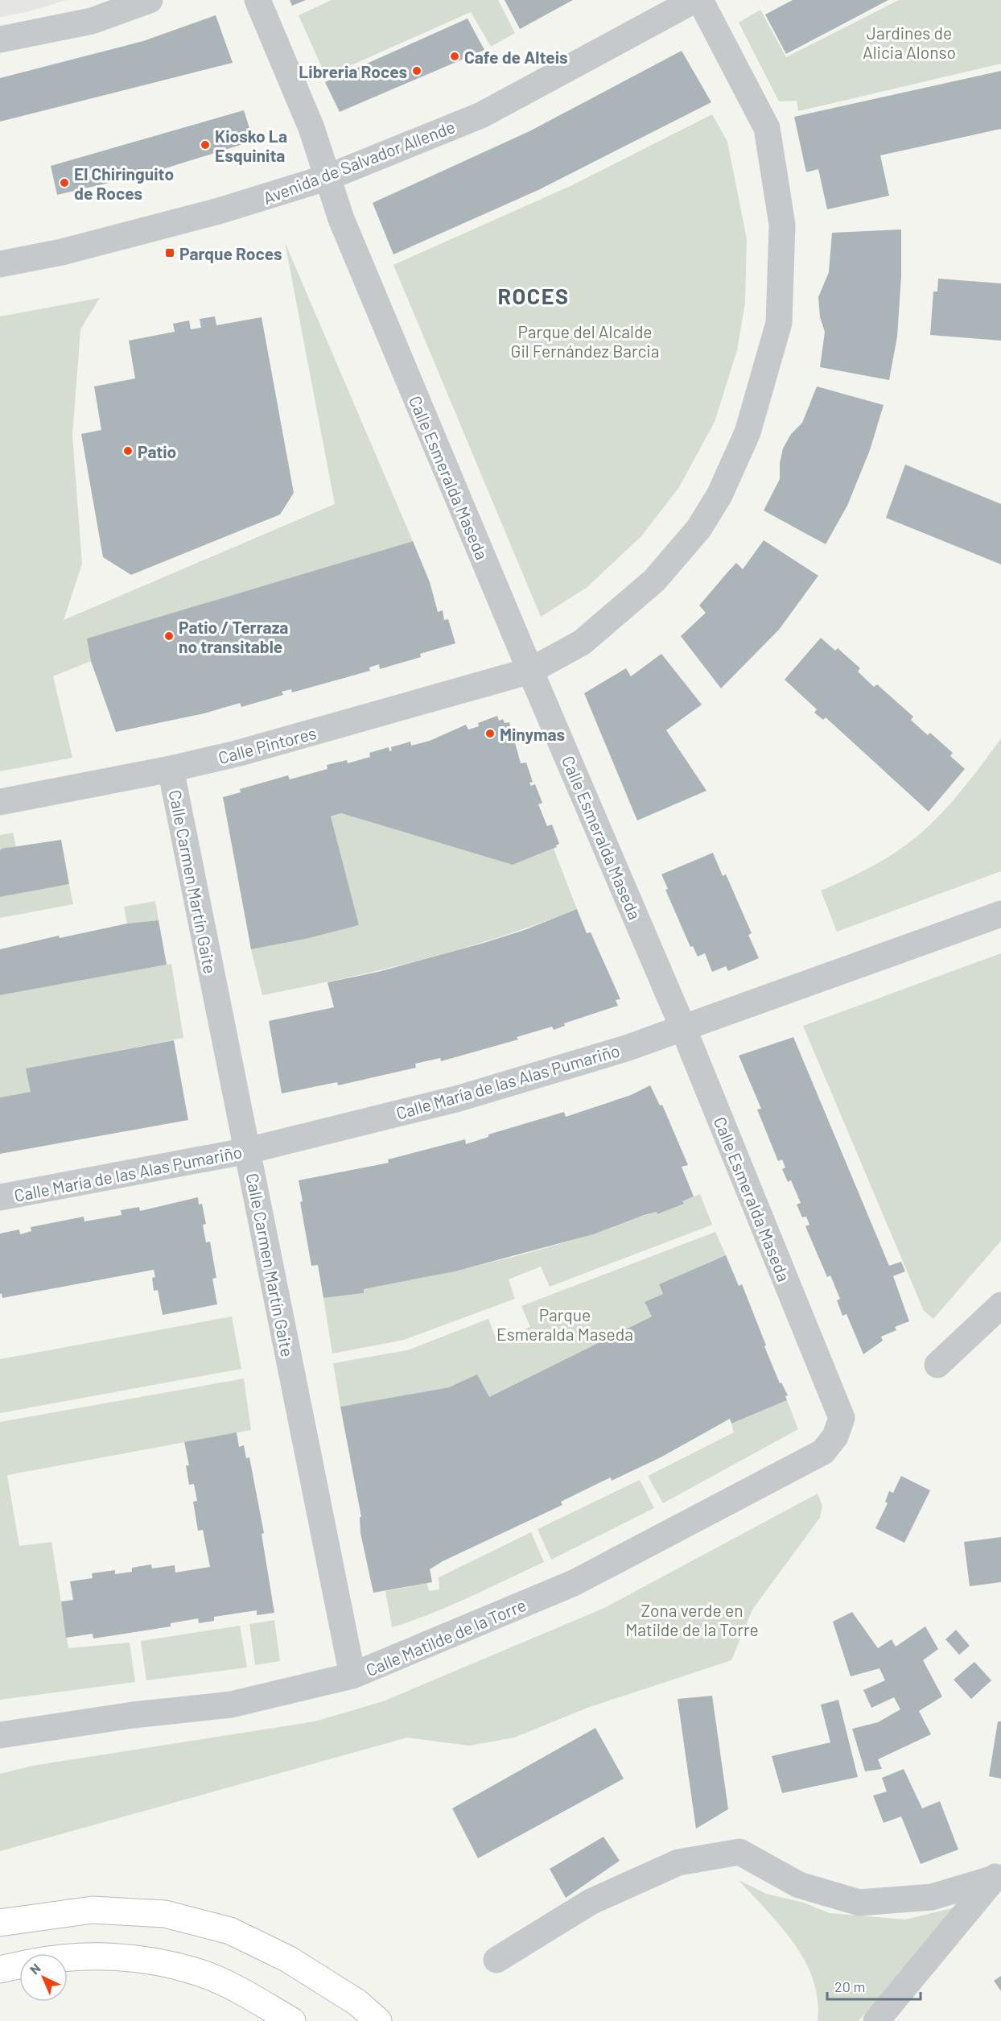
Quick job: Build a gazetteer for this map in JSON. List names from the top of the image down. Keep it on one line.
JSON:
{"streets":{"street":["Avenida de Salvador Allende","Calle Esmeralda Maseda","Calle Pintores","Calle Carmen Martín Gaite","Calle María de las Alas Pumariño","Calle Matilde de la Torre"]},"crossings":[["Avenida de Salvador Allende","Calle Esmeralda Maseda"],["Calle Esmeralda Maseda","Calle Pintores"],["Calle Esmeralda Maseda","Calle María de las Alas Pumariño"],["Calle Esmeralda Maseda","Calle Matilde de la Torre"],["Calle Pintores","Calle Carmen Martín Gaite"],["Calle Carmen Martín Gaite","Calle María de las Alas Pumariño"],["Calle Carmen Martín Gaite","Calle Matilde de la Torre"]],"districts":["ROCES"],"parks":["Jardines de Alicia Alonso","Parque del Alcalde Gil Fernández Barcia","Parque Esmeralda Maseda","Zona verde en Matilde de la Torre"],"places":{"other":["Cafe de Alteis","Libreria Roces","Kiosko La Esquinita","El Chiringuito de Roces","Patio","Patio / Terraza no transitable","Minymas"],"transit":["Parque Roces"]},"scale_bar":"20 m","north":"top left"}
